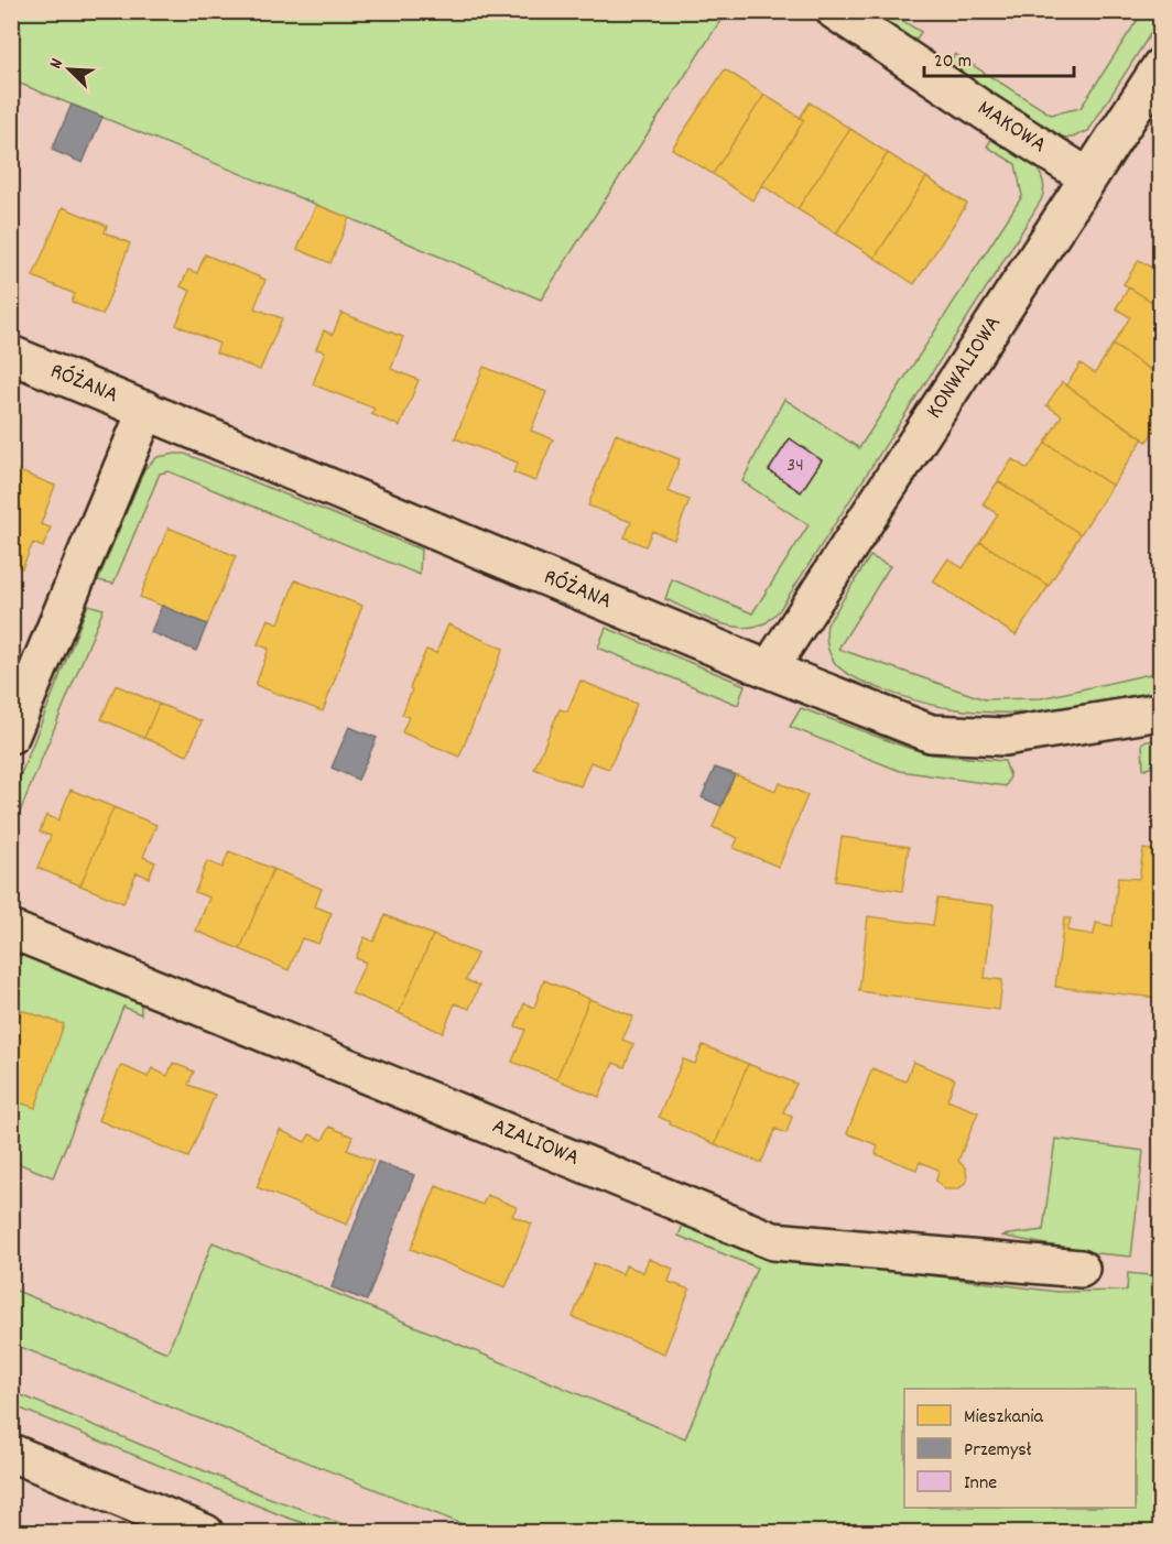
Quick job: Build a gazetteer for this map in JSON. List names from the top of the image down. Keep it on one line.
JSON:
{"streets":{"street":["MAKOWA","KONWALIOWA","RÓŻANA","AZALIOWA"]},"crossings":[["MAKOWA","KONWALIOWA"],["KONWALIOWA","RÓŻANA"]],"house_numbers":["34"],"legend":["Mieszkania","Przemysł","Inne"],"scale_bar":"20 m","north":"top left"}
